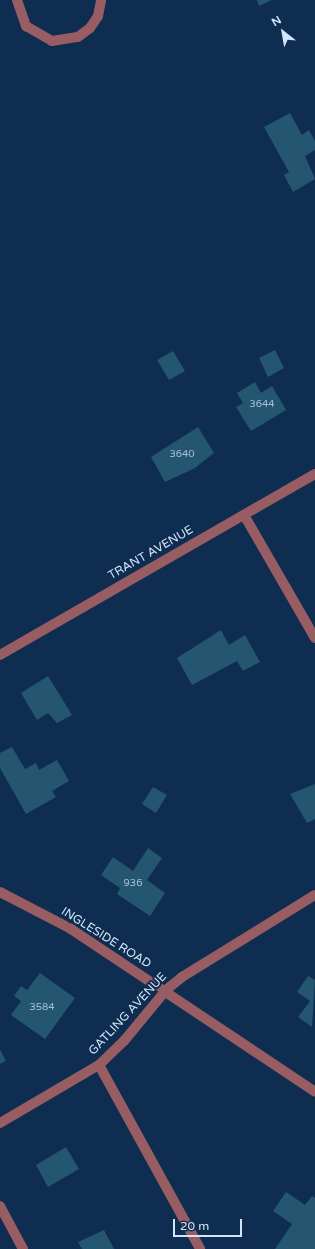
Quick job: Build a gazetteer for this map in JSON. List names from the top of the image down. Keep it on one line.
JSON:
{"streets":{"street":["TRANT AVENUE","INGLESIDE ROAD","GATLING AVENUE"]},"crossings":[["INGLESIDE ROAD","GATLING AVENUE"]],"house_numbers":["3644","3640","936","3584"],"scale_bar":"20 m","north":"top left"}
